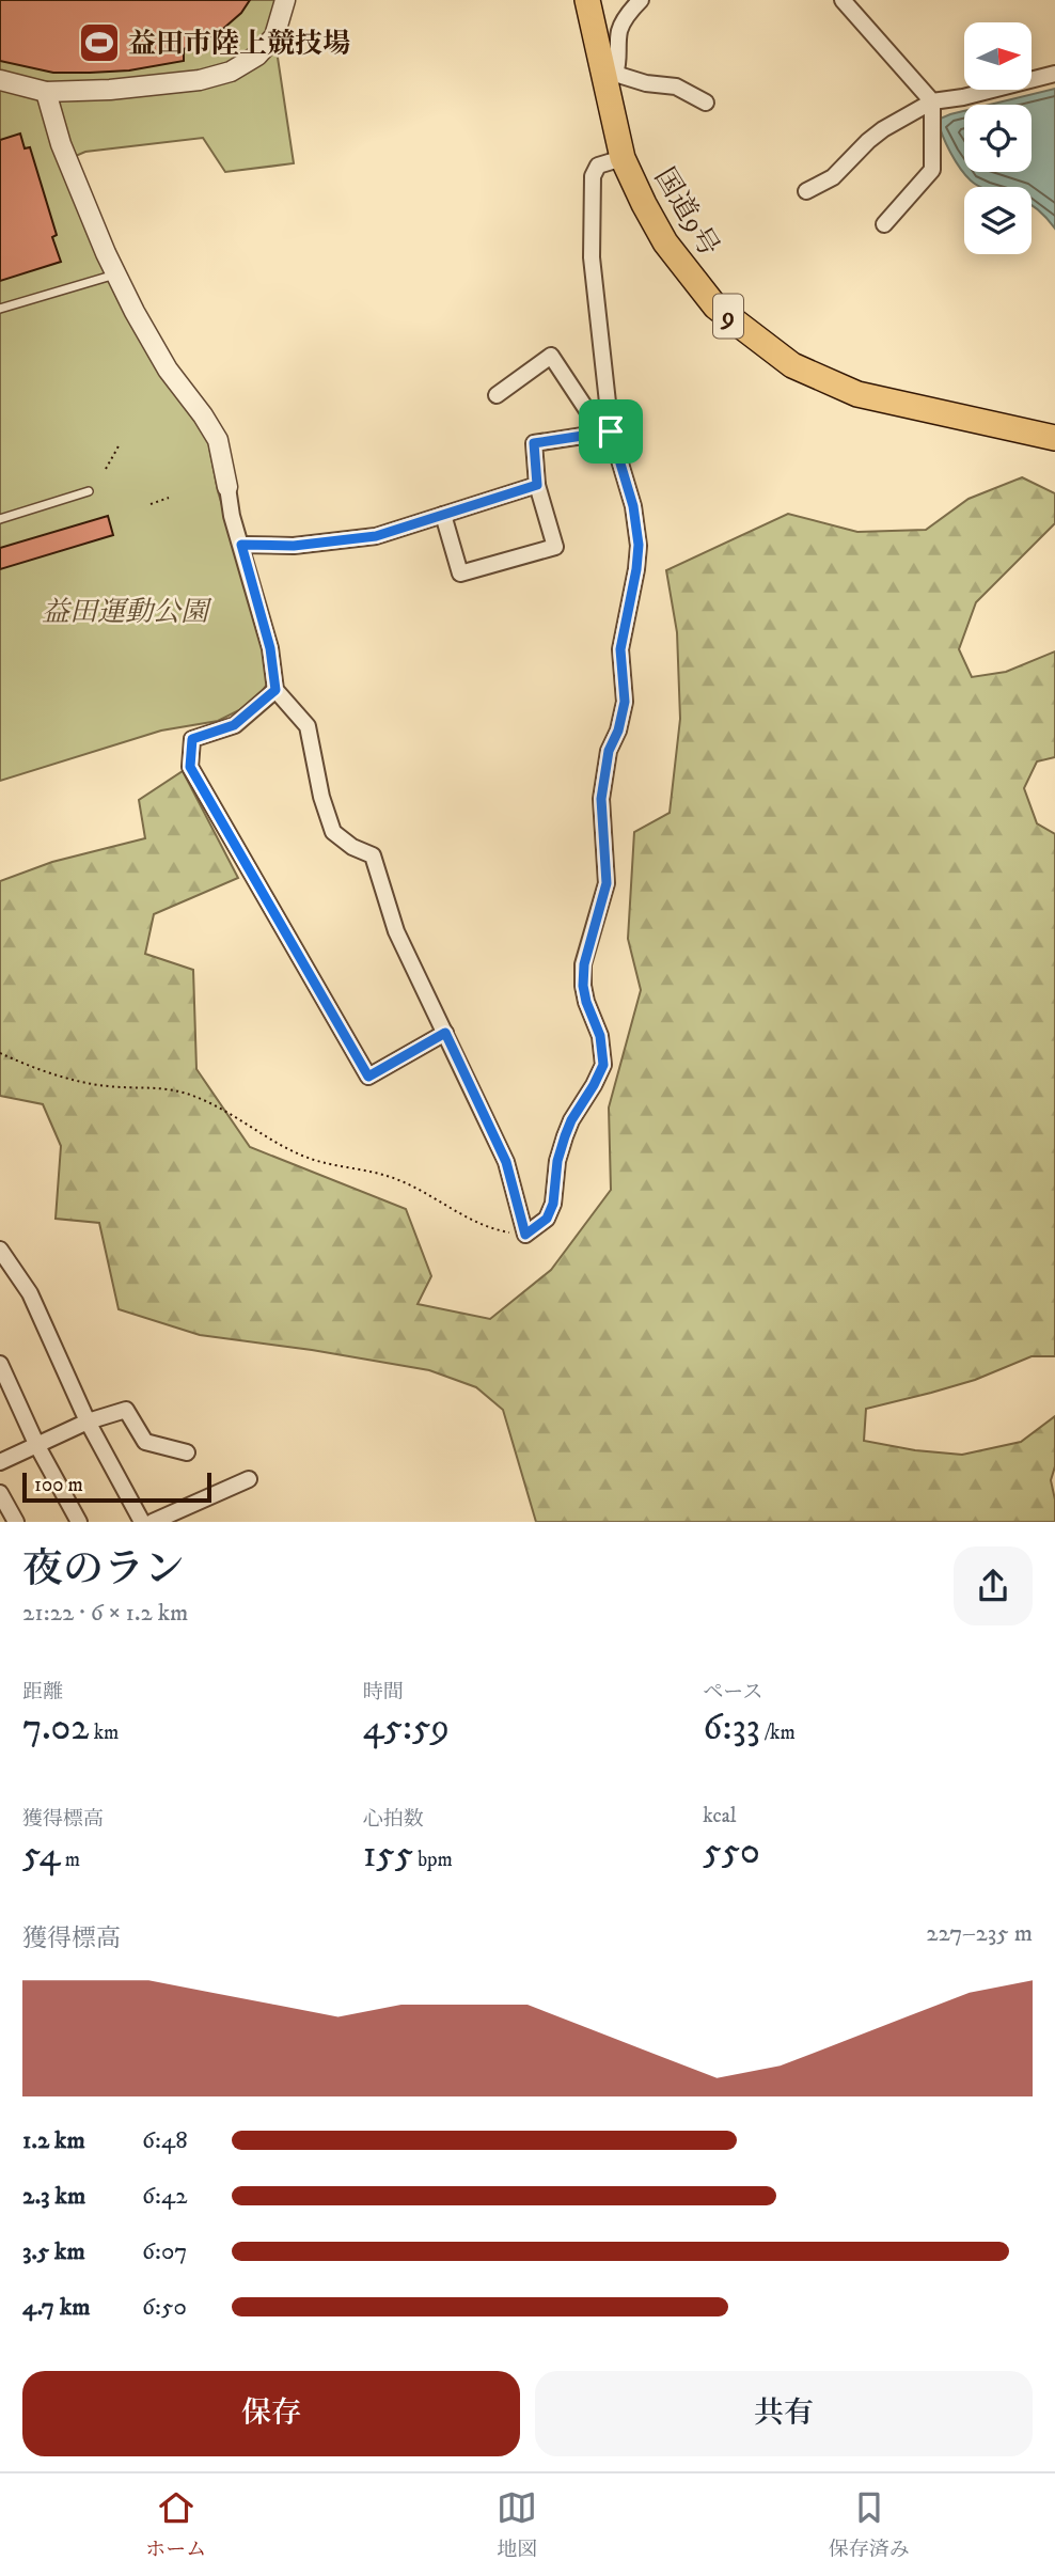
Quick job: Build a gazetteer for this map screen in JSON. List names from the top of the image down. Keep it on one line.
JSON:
{"streets":{"highway":["国道9号","9"]},"parks":["益田運動公園"],"places":{"sports":["益田市陸上競技場"]},"scale_bar":"100 m","north":"right","page":{"scale":"100 m","heading":["夜のラン","21:22 · 6 × 1.2 km"],"stats":[["距離","7.02 km"],["時間","45:59"],["ペース","6:33 /km"],["獲得標高","54 m"],["心拍数","155 bpm"],["kcal","550"]],"chart":["獲得標高","227–235 m"],"list":[{"name":"1.2 km","note":"6:48"},{"name":"2.3 km","note":"6:42"},{"name":"3.5 km","note":"6:07"},{"name":"4.7 km","note":"6:50"}],"buttons":["保存","共有"],"tabs":["ホーム","地図","保存済み"]}}
